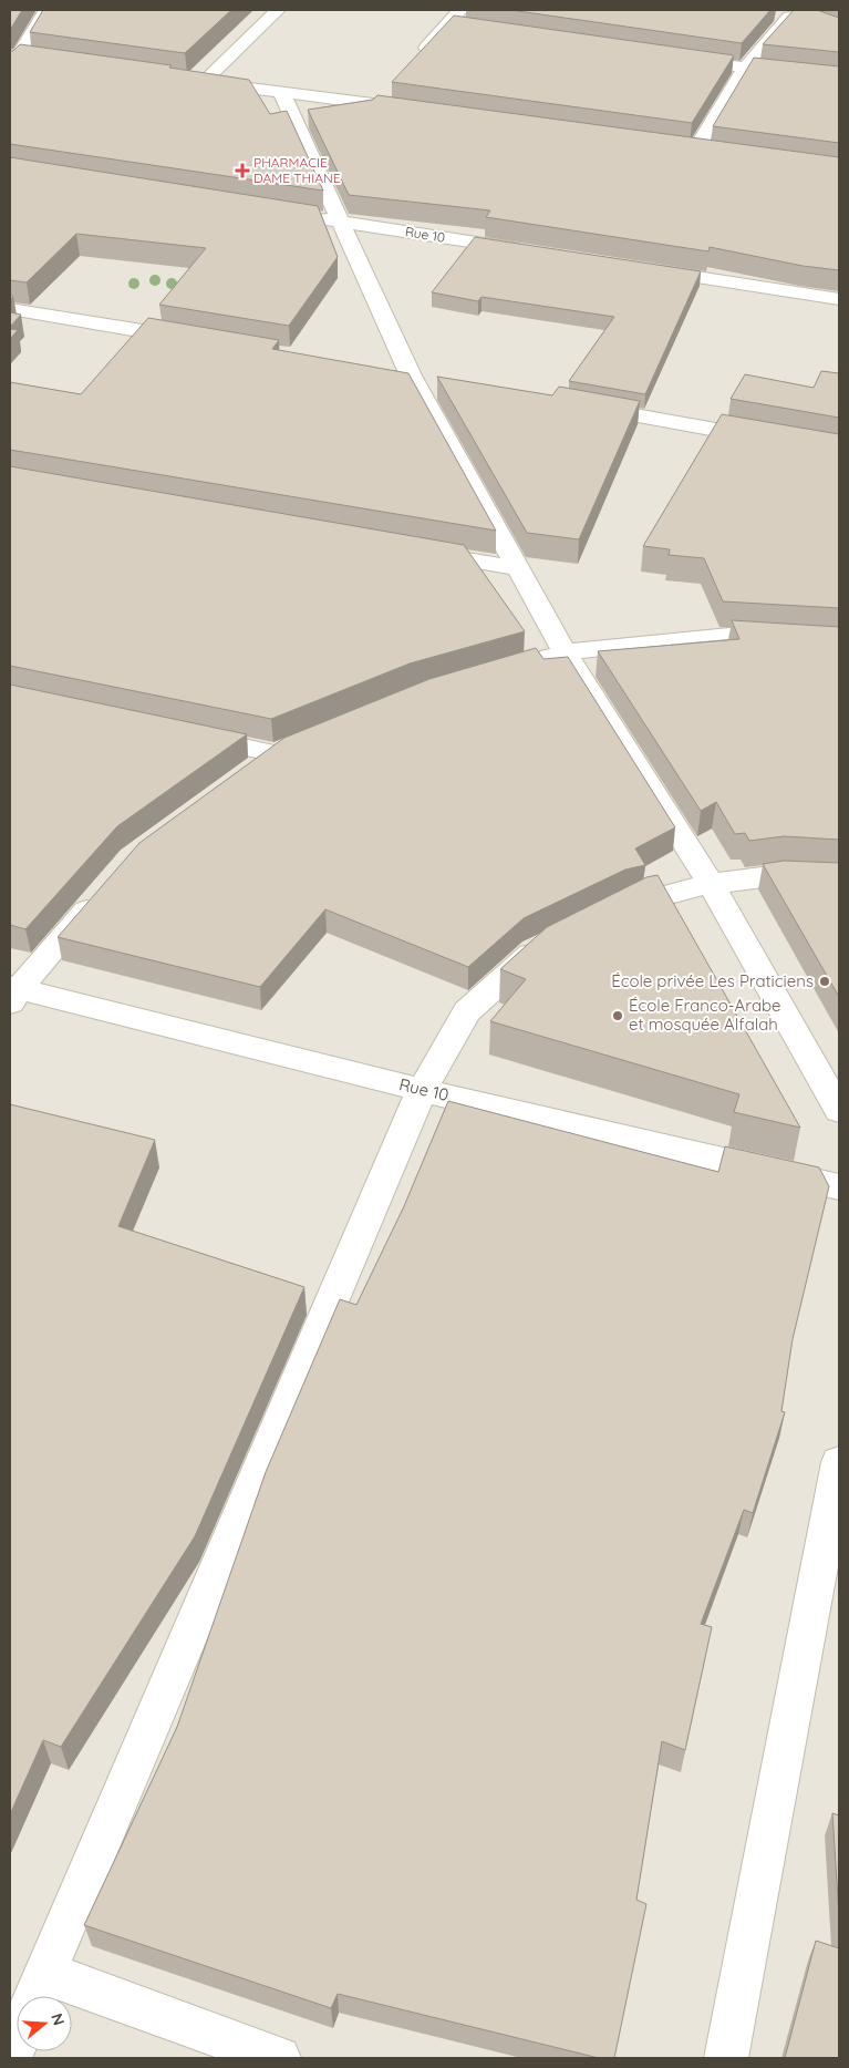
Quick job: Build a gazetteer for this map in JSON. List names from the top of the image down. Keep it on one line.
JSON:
{"streets":{"street":["Rue 10"]},"places":{"health":["PHARMACIE DAME THIANE"],"other":["École privée Les Praticiens","École Franco-Arabe et mosquée Alfalah"]},"north":"right"}
